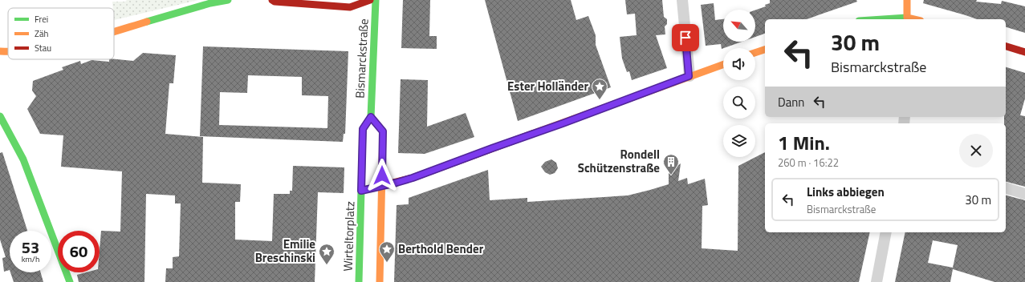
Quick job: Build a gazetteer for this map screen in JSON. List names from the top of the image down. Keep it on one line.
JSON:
{"streets":{"street":["Bismarckstraße","Wirteltorplatz"]},"crossings":[["Bismarckstraße","Wirteltorplatz"]],"places":{"place":["Ester Holländer","Berthold Bender","Emilie Breschinski"],"building":["Rondell Schützenstraße"]},"legend":["Frei","Zäh","Stau"],"north":"top left","page":{"turn":["30 m","Bismarckstraße"],"then":"Dann","heading":["1 Min.","260 m · 16:22"],"list":[{"name":"Links abbiegen","note":"Bismarckstraße","value":"30 m"}],"speed":"53 km/h","limit":"60"}}
